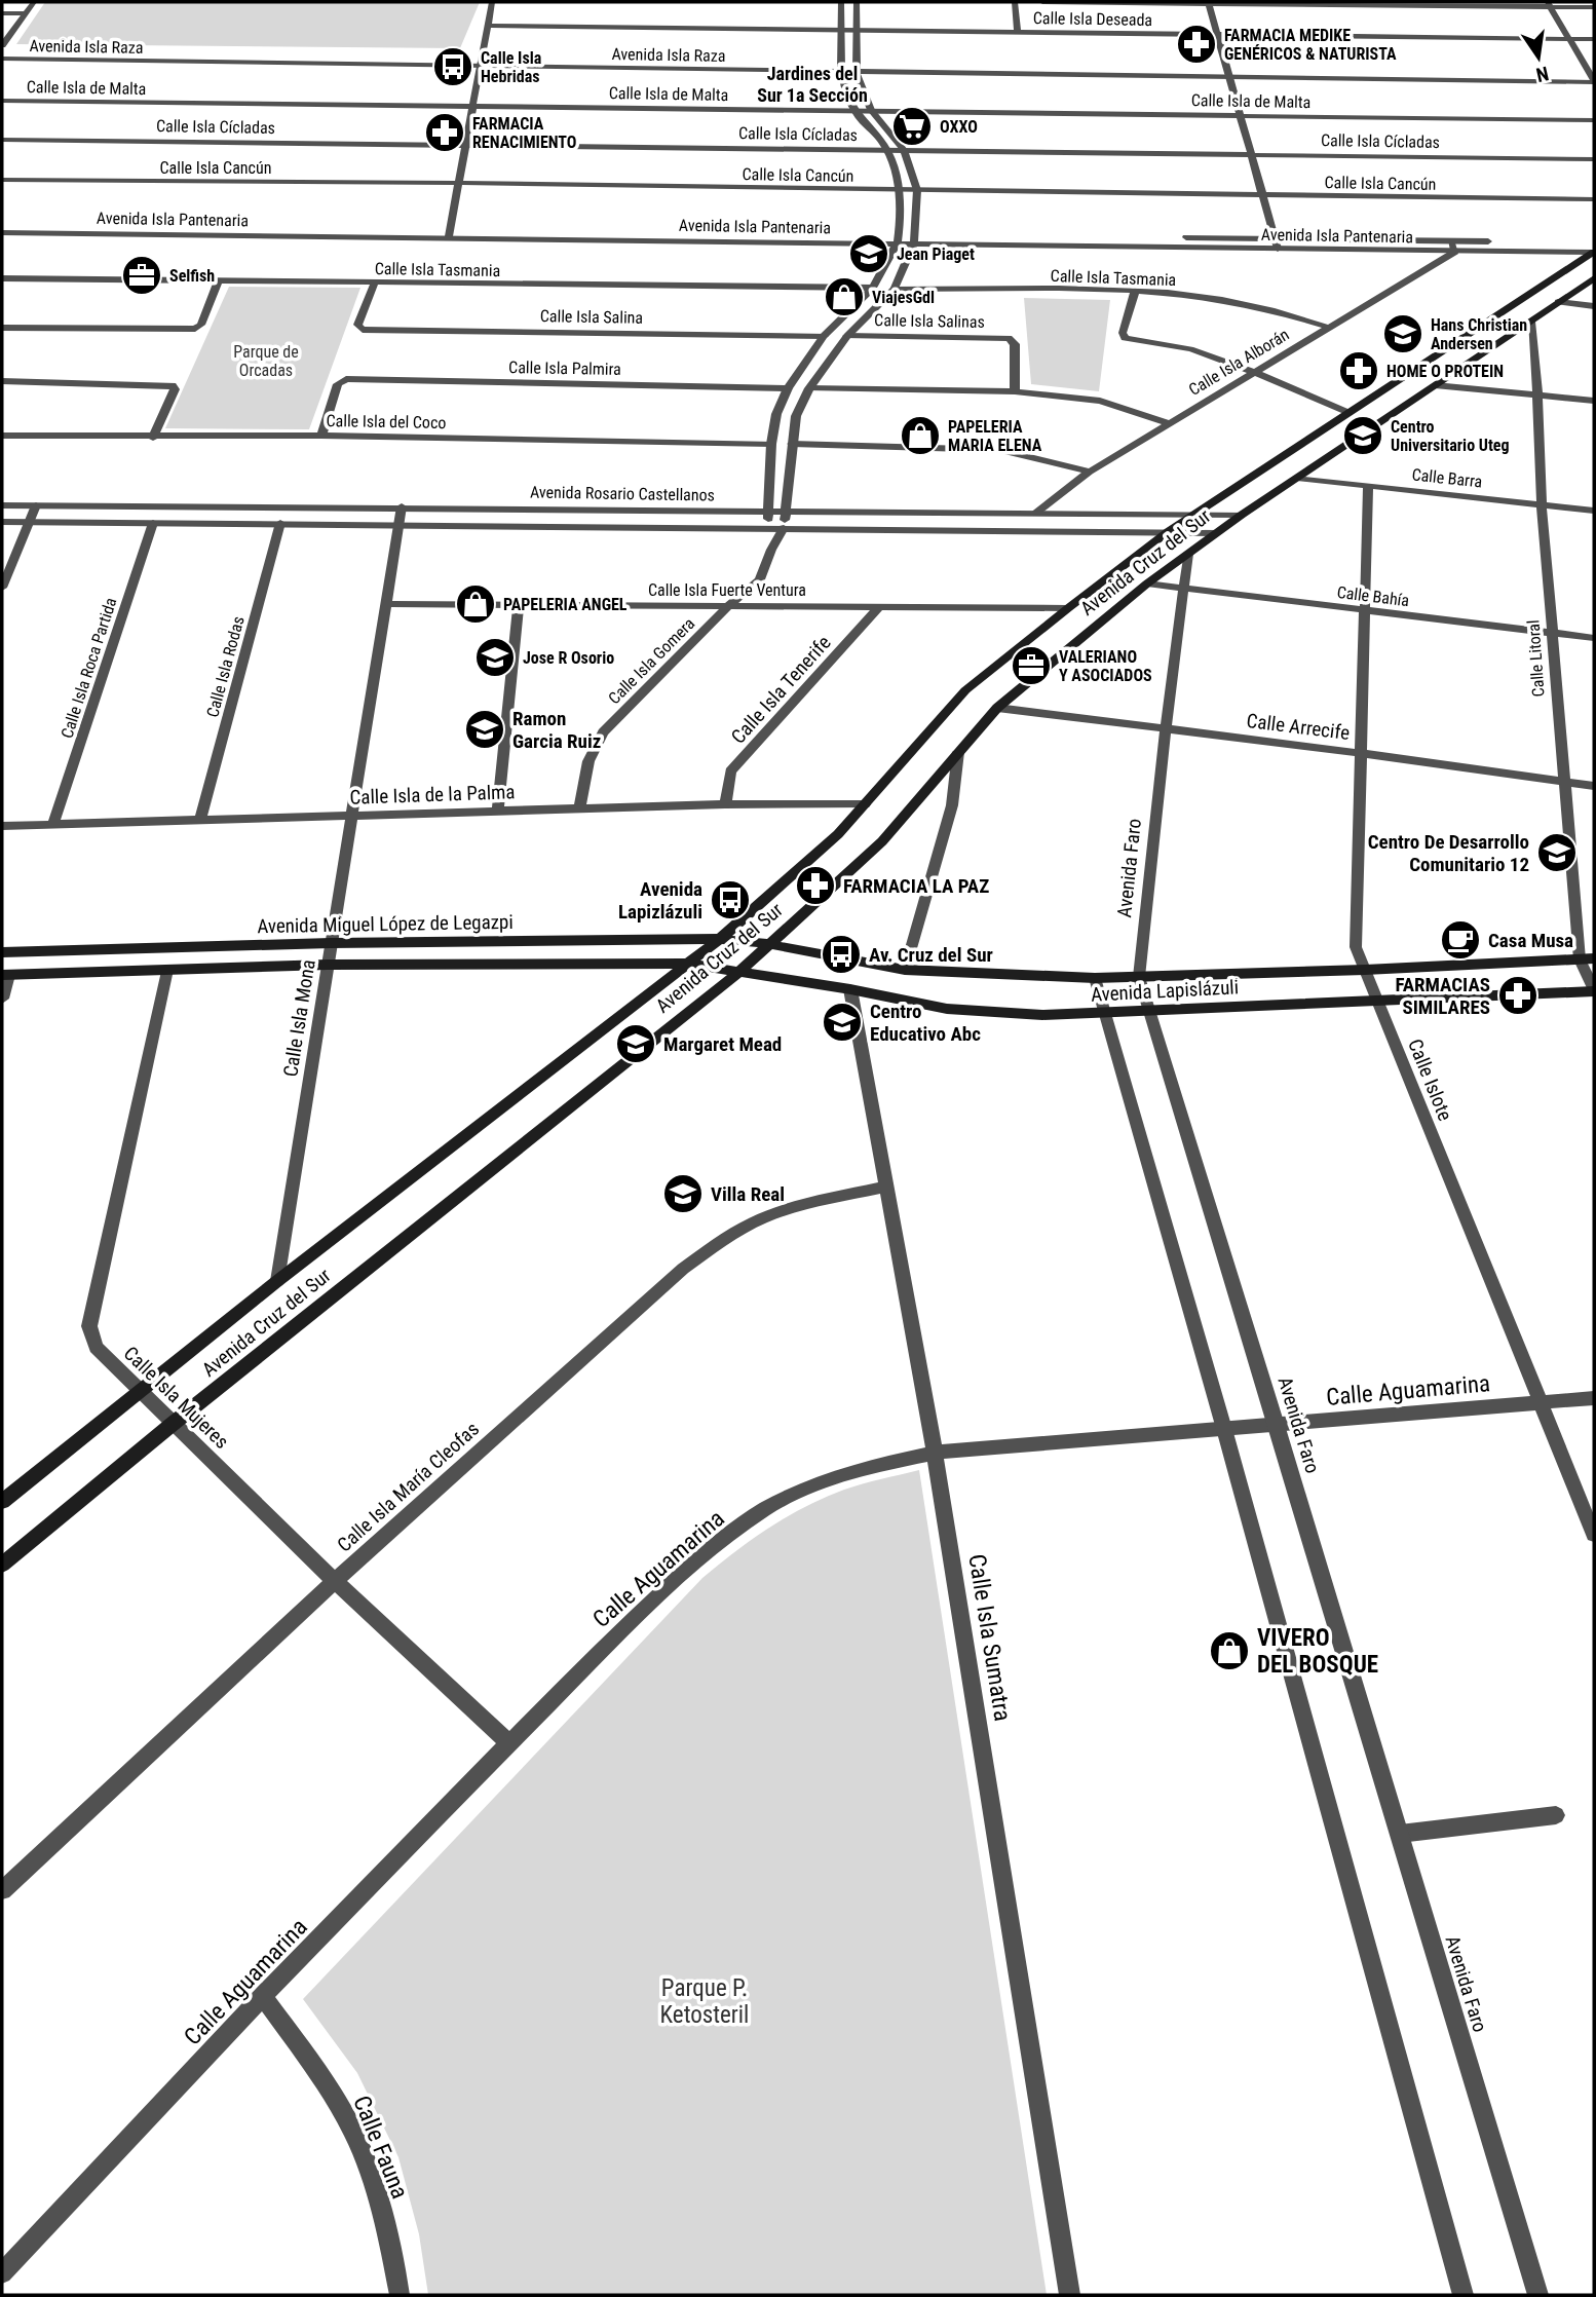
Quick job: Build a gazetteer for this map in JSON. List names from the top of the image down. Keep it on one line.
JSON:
{"streets":{"main road":["Avenida Cruz del Sur","Avenida Miguel López de Legazpi","Avenida Lapislázuli"],"street":["Calle Isla Deseada","Avenida Isla Raza","Calle Isla de Malta","Calle Isla Cícladas","Calle Isla Cancún","Avenida Isla Pantenaria","Calle Isla Tasmania","Calle Isla Salina","Calle Isla Salinas","Calle Isla Alborán","Calle Isla Palmira","Calle Isla del Coco","Calle Barra","Avenida Rosario Castellanos","Calle Isla Fuerte Ventura","Calle Bahía","Calle Litoral","Calle Isla Gomera","Calle Isla Rodas","Calle Isla Roca Partida","Calle Isla Tenerife","Calle Arrecife","Calle Isla de la Palma","Avenida Faro","Calle Isla Mona","Calle Islote","Calle Aguamarina","Calle Isla Mujeres","Calle Isla María Cleofas","Calle Isla Sumatra","Calle Fauna"]},"crossings":[["Avenida Isla Pantenaria","Calle Isla Alborán"],["Avenida Isla Pantenaria","Avenida Cruz del Sur"],["Avenida Isla Pantenaria","Calle Isla Gomera"],["Calle Isla Tasmania","Calle Isla Salina"],["Calle Isla Tasmania","Calle Isla Alborán"],["Calle Isla Tasmania","Calle Isla Gomera"],["Calle Isla Salina","Calle Isla Gomera"],["Calle Isla Alborán","Avenida Rosario Castellanos"],["Calle Isla Palmira","Calle Isla del Coco"],["Calle Isla Palmira","Calle Isla Gomera"],["Calle Isla del Coco","Calle Isla Gomera"],["Calle Barra","Avenida Cruz del Sur"],["Calle Barra","Calle Litoral"],["Calle Barra","Calle Islote"],["Avenida Rosario Castellanos","Avenida Cruz del Sur"],["Avenida Rosario Castellanos","Calle Isla Gomera"],["Avenida Rosario Castellanos","Calle Isla Rodas"],["Avenida Rosario Castellanos","Calle Isla Roca Partida"],["Avenida Rosario Castellanos","Calle Isla Mona"],["Avenida Cruz del Sur","Calle Isla Fuerte Ventura"],["Avenida Cruz del Sur","Calle Bahía"],["Avenida Cruz del Sur","Calle Litoral"],["Avenida Cruz del Sur","Calle Arrecife"],["Avenida Cruz del Sur","Calle Isla de la Palma"],["Avenida Cruz del Sur","Avenida Faro"],["Avenida Cruz del Sur","Avenida Miguel López de Legazpi"],["Avenida Cruz del Sur","Avenida Lapislázuli"],["Avenida Cruz del Sur","Calle Isla Mona"],["Avenida Cruz del Sur","Calle Isla Mujeres"],["Calle Isla Fuerte Ventura","Calle Isla Gomera"],["Calle Isla Fuerte Ventura","Calle Isla Tenerife"],["Calle Isla Fuerte Ventura","Calle Isla Mona"],["Calle Bahía","Calle Litoral"],["Calle Bahía","Avenida Faro"],["Calle Bahía","Calle Islote"],["Calle Litoral","Calle Arrecife"],["Calle Litoral","Avenida Lapislázuli"],["Calle Isla Gomera","Calle Isla de la Palma"],["Calle Isla Rodas","Calle Isla de la Palma"],["Calle Isla Roca Partida","Calle Isla de la Palma"],["Calle Isla Tenerife","Calle Isla de la Palma"],["Calle Arrecife","Avenida Faro"],["Calle Arrecife","Calle Islote"],["Calle Isla de la Palma","Calle Isla Mona"],["Avenida Faro","Avenida Lapislázuli"],["Avenida Faro","Calle Aguamarina"],["Avenida Miguel López de Legazpi","Avenida Lapislázuli"],["Avenida Miguel López de Legazpi","Calle Isla Mona"],["Avenida Miguel López de Legazpi","Calle Isla Mujeres"],["Avenida Lapislázuli","Calle Islote"],["Avenida Lapislázuli","Calle Isla Sumatra"],["Calle Islote","Calle Aguamarina"],["Calle Aguamarina","Calle Isla Mujeres"],["Calle Aguamarina","Calle Isla Sumatra"],["Calle Aguamarina","Calle Fauna"],["Calle Isla Mujeres","Calle Isla María Cleofas"],["Calle Isla María Cleofas","Calle Isla Sumatra"]],"districts":["Jardines del Sur 1a Sección"],"parks":["Parque de Orcadas","Parque P. Ketosteril"],"places":{"pharmacy":["FARMACIA MEDIKE GENÉRICOS & NATURISTA","FARMACIA RENACIMIENTO","HOME O PROTEIN","FARMACIA LA PAZ","FARMACIAS SIMILARES"],"bus stop":["Calle Isla Hebridas","Avenida Lapizlázuli","Av. Cruz del Sur"],"supermarket":["OXXO"],"school or university":["Jean Piaget","Hans Christian Andersen","Centro Universitario Uteg","Jose R Osorio","Ramon Garcia Ruiz","Centro De Desarrollo Comunitario 12","Centro Educativo Abc","Margaret Mead","Villa Real"],"office":["Selfish","VALERIANO Y ASOCIADOS"],"shop":["ViajesGdl","PAPELERIA MARIA ELENA","PAPELERIA ANGEL","VIVERO DEL BOSQUE"],"cafe":["Casa Musa"]},"north":"bottom"}
